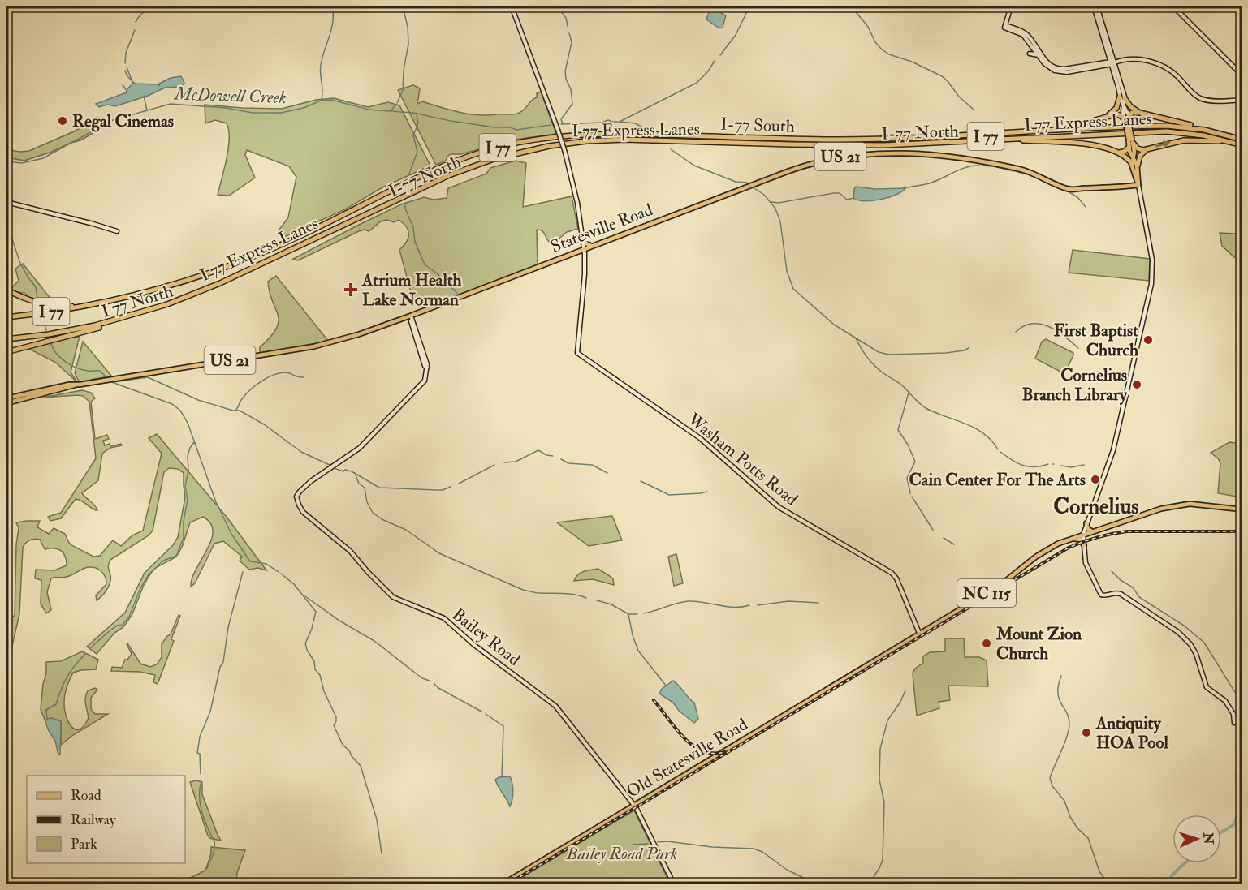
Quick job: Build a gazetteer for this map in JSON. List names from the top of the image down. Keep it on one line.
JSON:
{"streets":{"highway":["I 77 Express Lanes","I-77 South","I-77 North","I 77","I 77 North"],"main road":["US 21","Statesville Road","NC 115","Old Statesville Road"],"street":["Washam Potts Road","Bailey Road"]},"crossings":[["I 77 Express Lanes","I-77 South"],["I 77 Express Lanes","I-77 North"],["I 77 Express Lanes","I 77"],["I 77 Express Lanes","I 77 North"],["I-77 South","I 77"],["I-77 North","I 77 North"],["Statesville Road","Washam Potts Road"],["Statesville Road","Bailey Road"],["Washam Potts Road","NC 115"],["Washam Potts Road","Old Statesville Road"],["NC 115","Old Statesville Road"],["Bailey Road","Old Statesville Road"]],"districts":["Cornelius"],"water":["McDowell Creek"],"parks":["Bailey Road Park"],"places":{"other":["Regal Cinemas","First Baptist Church","Cornelius Branch Library","Cain Center For The Arts","Mount Zion Church","Antiquity HOA Pool"],"health":["Atrium Health Lake Norman"]},"legend":["Road","Railway","Park"],"north":"right"}
